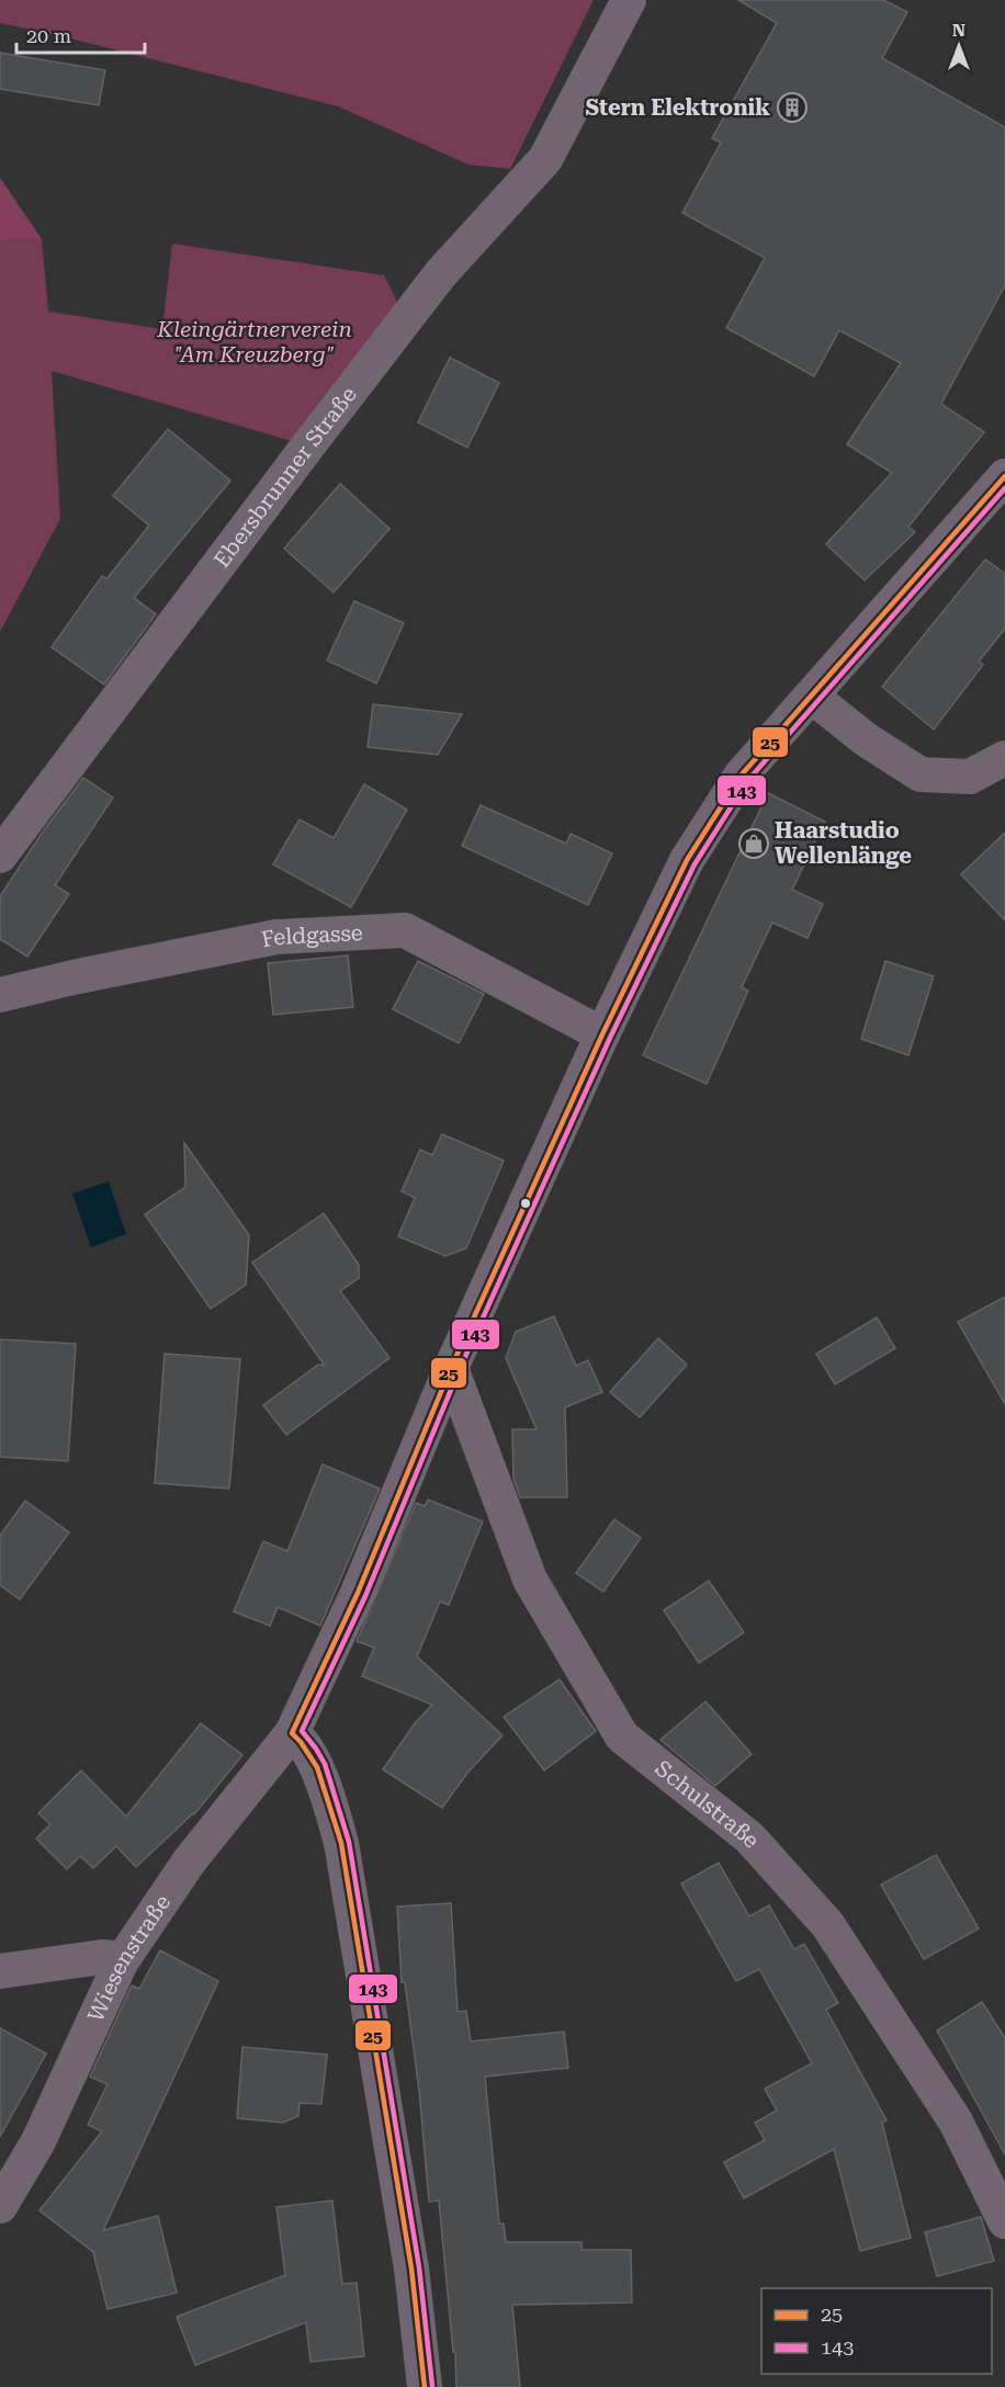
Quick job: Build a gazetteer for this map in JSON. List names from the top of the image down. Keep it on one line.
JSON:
{"streets":{"street":["Ebersbrunner Straße","Feldgasse","Schulstraße","Wiesenstraße"]},"crossings":[["Feldgasse","Wiesenstraße"],["Schulstraße","Wiesenstraße"]],"parks":["Kleingärtnerverein \"Am Kreuzberg\""],"places":{"building":["Stern Elektronik"],"shop":["Haarstudio Wellenlänge"]},"lines":["transit line 25","transit line 143"],"legend":["25","143"],"scale_bar":"20 m","north":"top"}
